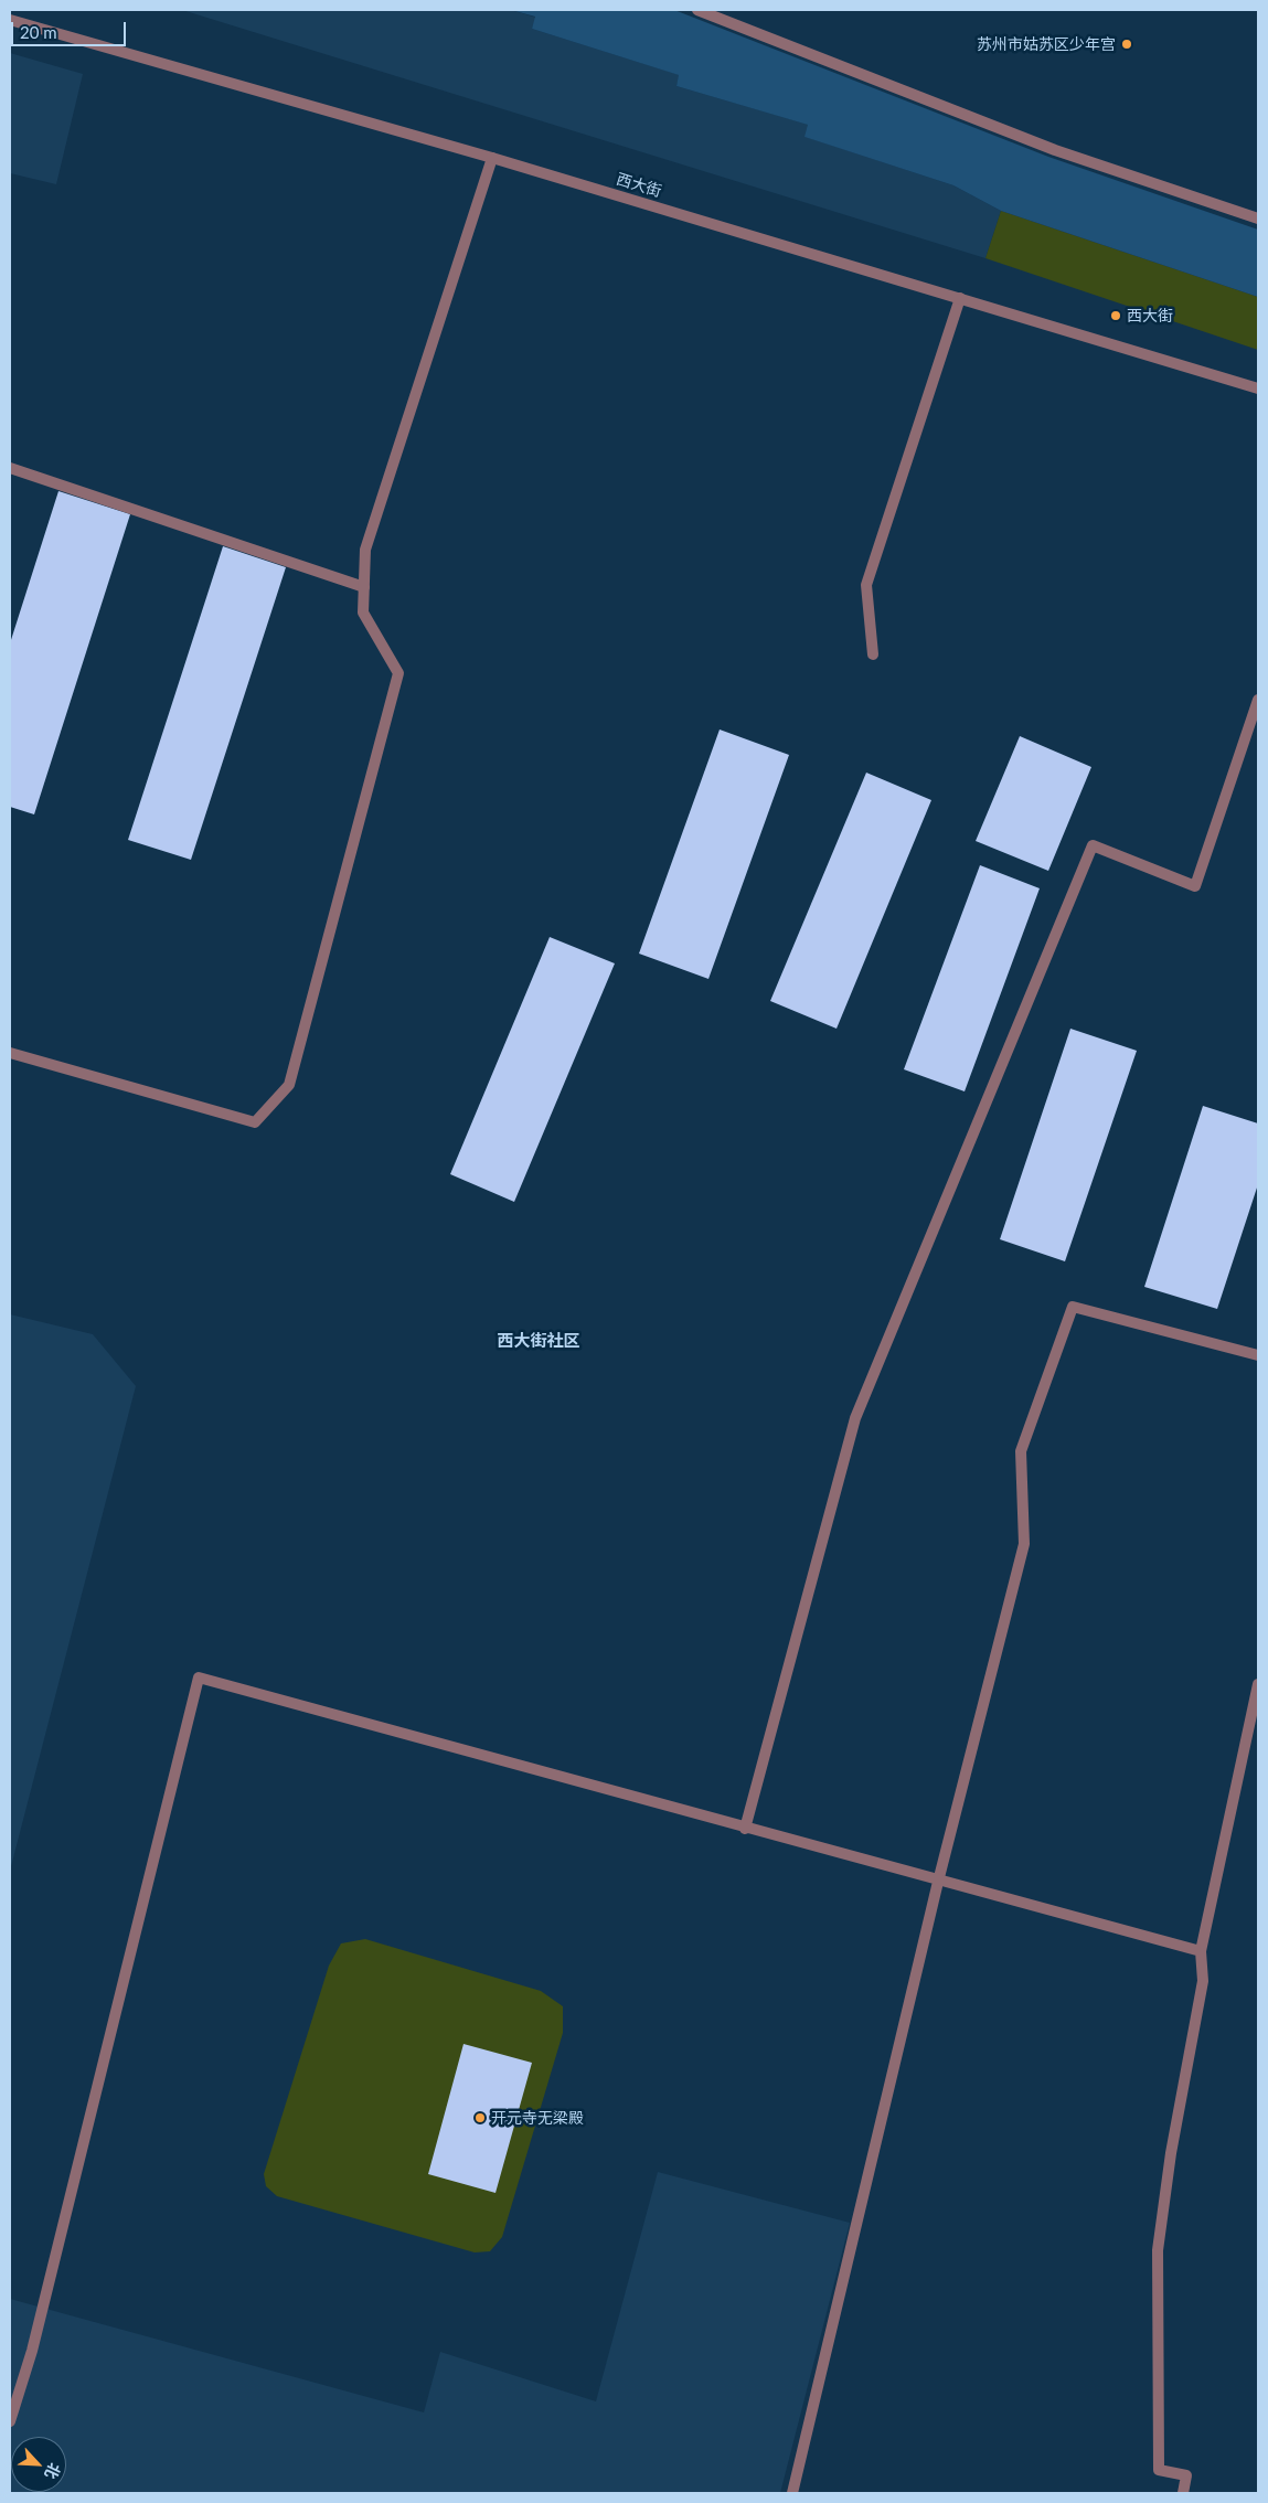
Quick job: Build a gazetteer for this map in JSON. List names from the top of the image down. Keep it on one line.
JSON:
{"streets":{"street":["西大街"]},"districts":["西大街社区"],"places":["苏州市姑苏区少年宫","西大街","开元寺无梁殿"],"scale_bar":"20 m","north":"bottom right"}
